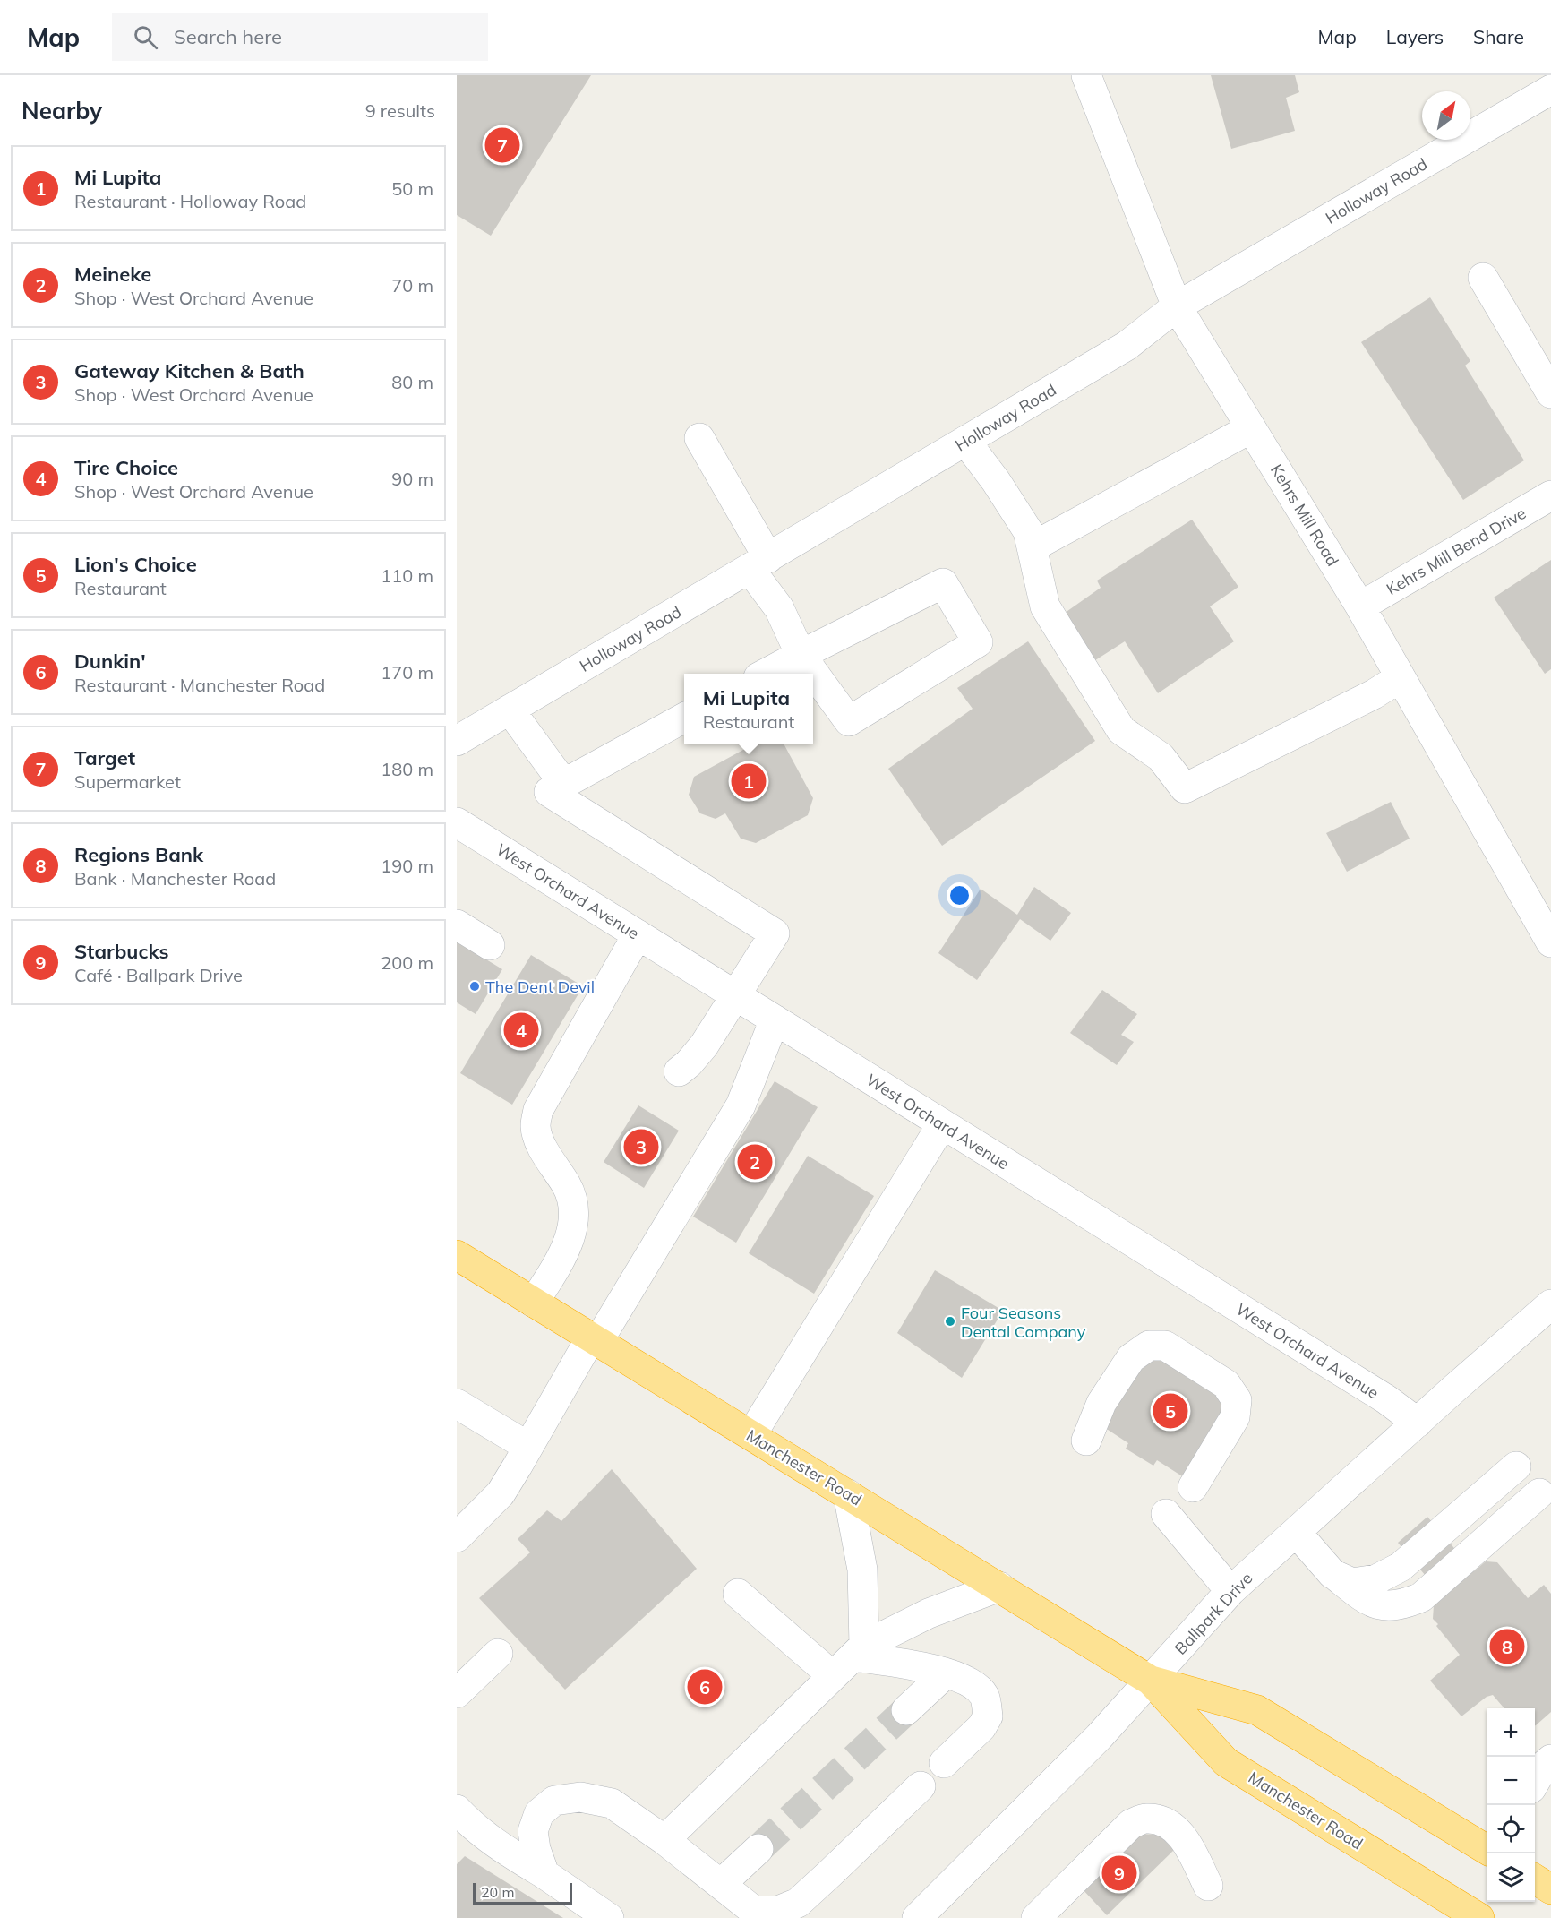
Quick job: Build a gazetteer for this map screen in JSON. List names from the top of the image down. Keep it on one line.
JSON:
{"streets":{"highway":["Manchester Road"],"street":["Holloway Road","Kehrs Mill Road","Kehrs Mill Bend Drive","West Orchard Avenue","Ballpark Drive"]},"crossings":[["Holloway Road","Kehrs Mill Road"],["Kehrs Mill Road","Kehrs Mill Bend Drive"],["West Orchard Avenue","Ballpark Drive"],["Manchester Road","Ballpark Drive"]],"places":["The Dent Devil","Four Seasons Dental Company"],"scale_bar":"20 m","north":"top right","page":{"header":"Map","search":"Search here","nav":["Map","Layers","Share"],"heading":["Nearby","9 results"],"pins":["7","1","4","3","2","5","8","6","9"],"list":[{"mark":"1","name":"Mi Lupita","note":"Restaurant · Holloway Road","value":"50 m"},{"mark":"2","name":"Meineke","note":"Shop · West Orchard Avenue","value":"70 m"},{"mark":"3","name":"Gateway Kitchen & Bath","note":"Shop · West Orchard Avenue","value":"80 m"},{"mark":"4","name":"Tire Choice","note":"Shop · West Orchard Avenue","value":"90 m"},{"mark":"5","name":"Lion's Choice","note":"Restaurant","value":"110 m"},{"mark":"6","name":"Dunkin'","note":"Restaurant · Manchester Road","value":"170 m"},{"mark":"7","name":"Target","note":"Supermarket","value":"180 m"},{"mark":"8","name":"Regions Bank","note":"Bank · Manchester Road","value":"190 m"},{"mark":"9","name":"Starbucks","note":"Café · Ballpark Drive","value":"200 m"}],"popup":["Mi Lupita","Restaurant"],"map_buttons":["+","−"],"scale":"20 m"}}
